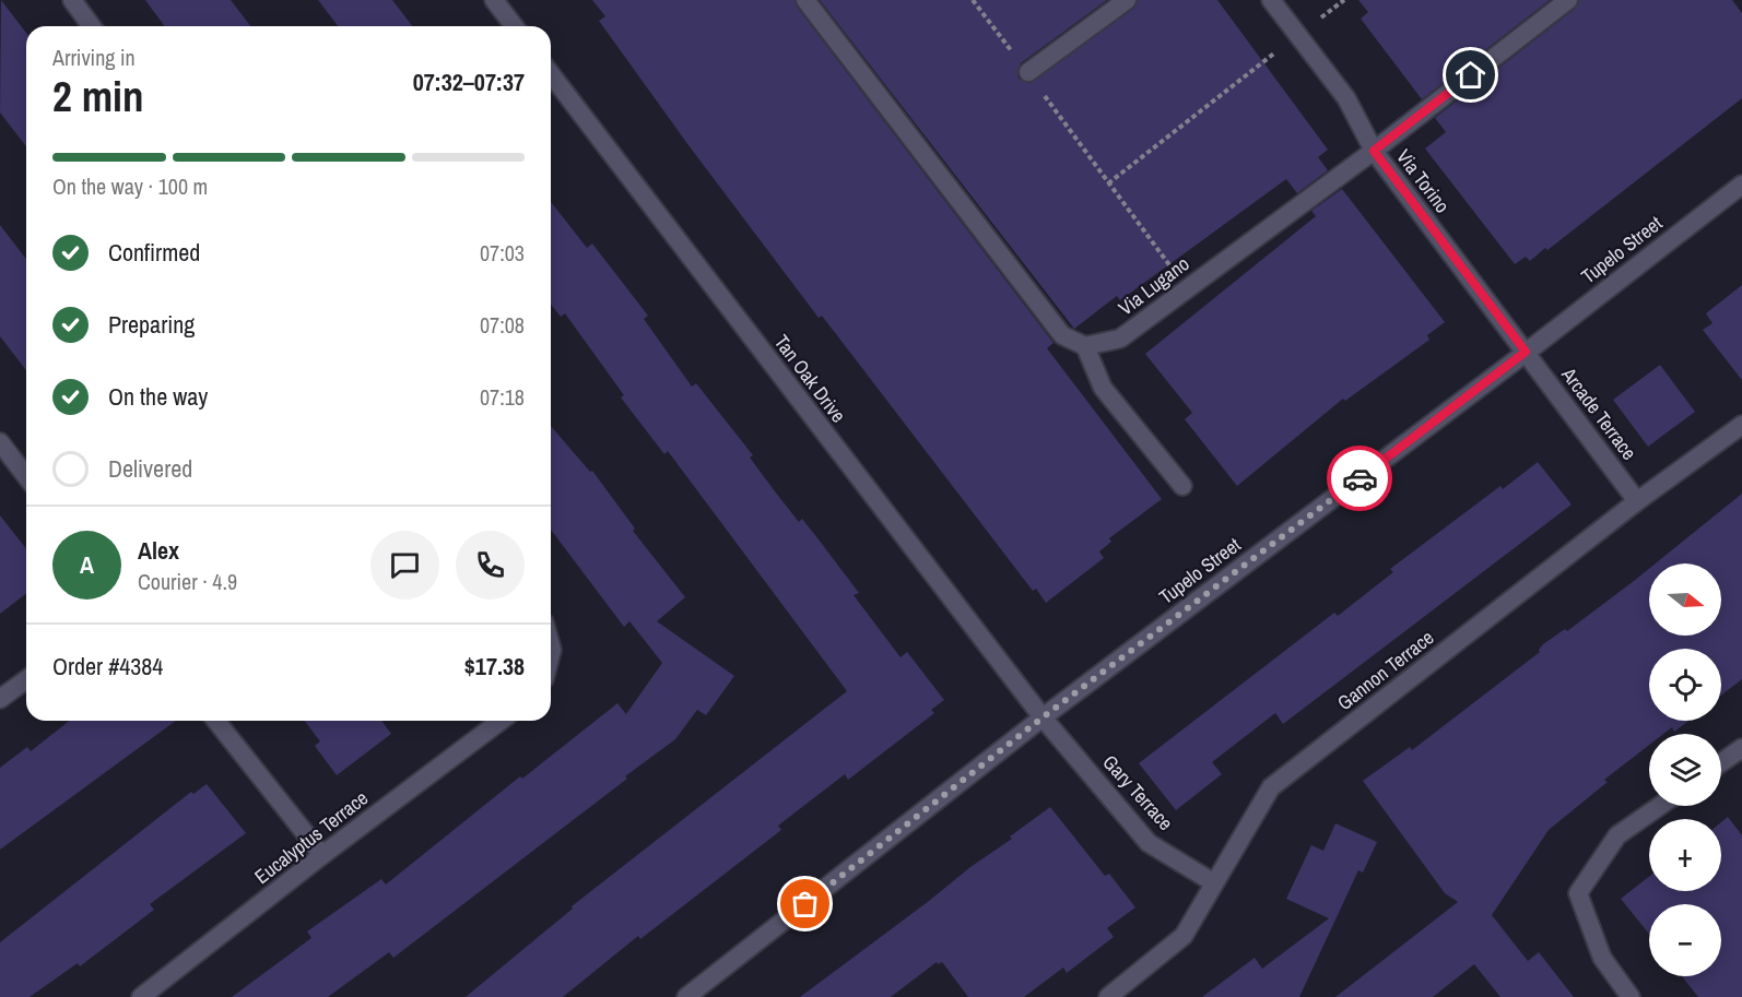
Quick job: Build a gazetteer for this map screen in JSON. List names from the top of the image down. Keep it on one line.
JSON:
{"streets":{"street":["Via Torino","Tupelo Street","Via Lugano","Tan Oak Drive","Arcade Terrace","Gannon Terrace","Gary Terrace","Eucalyptus Terrace"]},"crossings":[["Via Torino","Tupelo Street"],["Via Torino","Via Lugano"],["Via Torino","Arcade Terrace"],["Tupelo Street","Tan Oak Drive"],["Tupelo Street","Arcade Terrace"],["Tupelo Street","Gary Terrace"],["Tan Oak Drive","Gary Terrace"],["Arcade Terrace","Gannon Terrace"],["Gannon Terrace","Gary Terrace"]],"north":"right","page":{"heading":["2 min","Arriving in","07:32–07:37"],"panel":["Alex","Courier · 4.9","Order #4384","$17.38"],"bar":"On the way · 100 m","list":[["Confirmed","07:03"],["Preparing","07:08"],["On the way","07:18"],"Delivered"],"round":"A","map_buttons":["+","−"]}}
